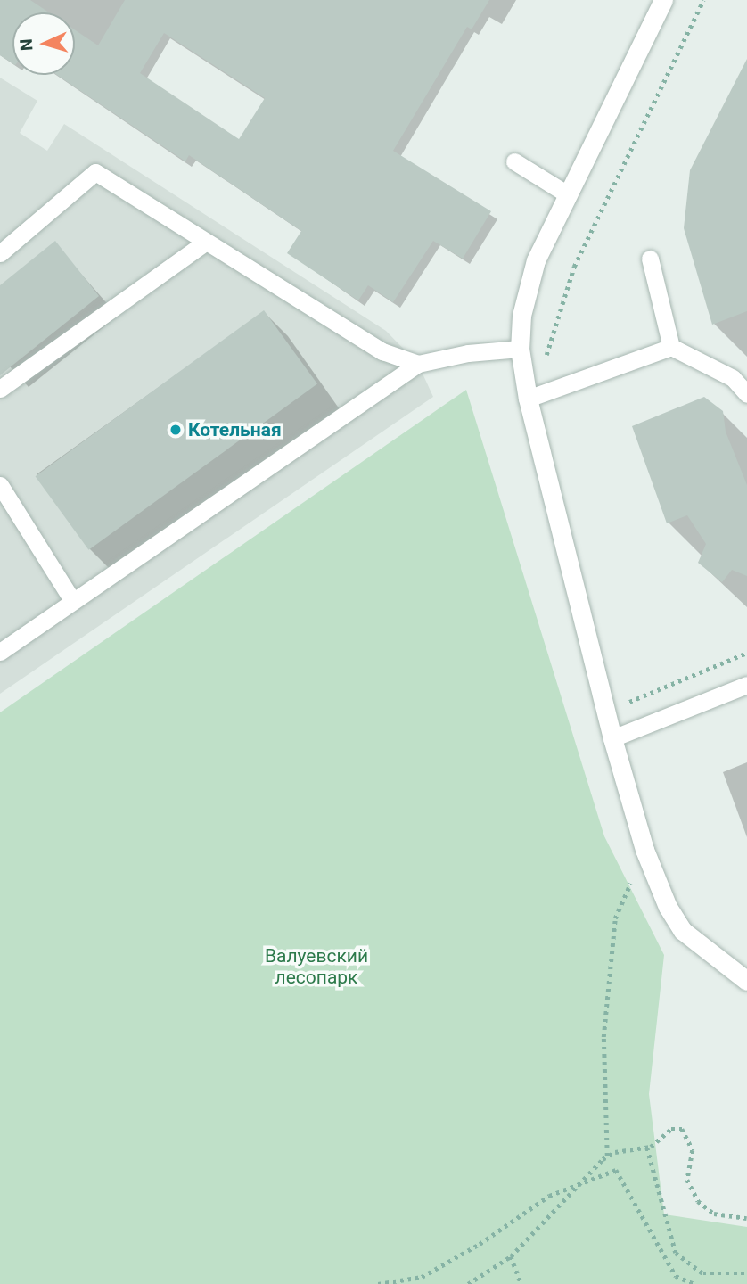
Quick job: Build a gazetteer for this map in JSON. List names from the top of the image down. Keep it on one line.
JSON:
{"parks":["Валуевский лесопарк"],"places":["Котельная"],"north":"left"}
